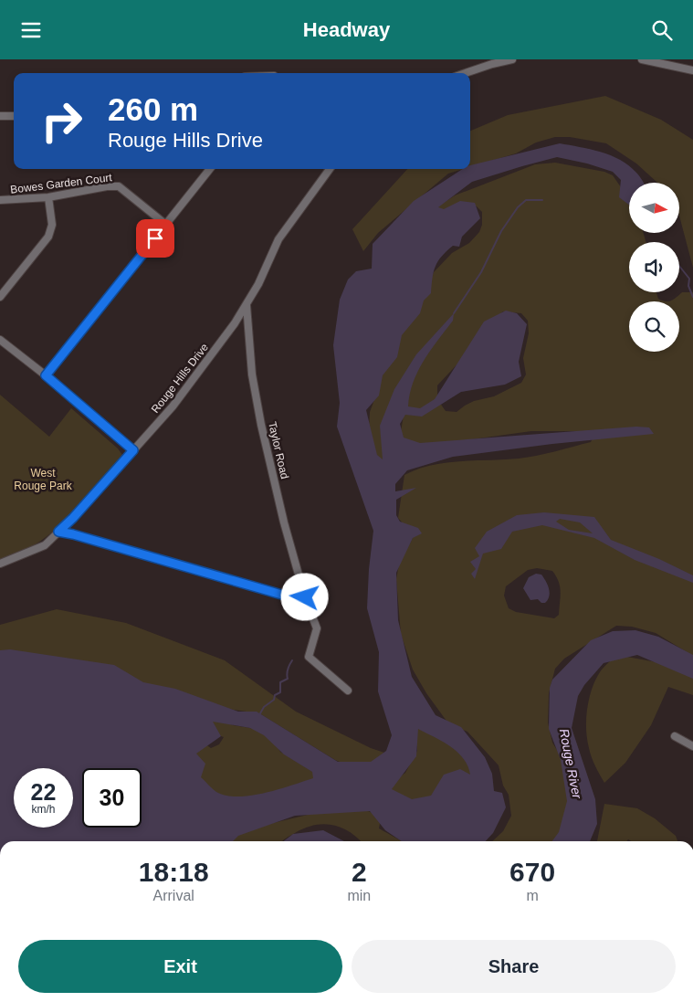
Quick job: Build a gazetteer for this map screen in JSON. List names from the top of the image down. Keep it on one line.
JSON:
{"streets":{"street":["Bowes Garden Court","Rouge Hills Drive","Taylor Road"]},"crossings":[["Rouge Hills Drive","Taylor Road"]],"water":["Rouge River"],"parks":["West Rouge Park"],"north":"right","page":{"header":"Headway","turn":["260 m","Rouge Hills Drive"],"speed":"22 km/h","limit":"30","eta":["18:18","Arrival","2","min","670","m"],"buttons":["Exit","Share"]}}
